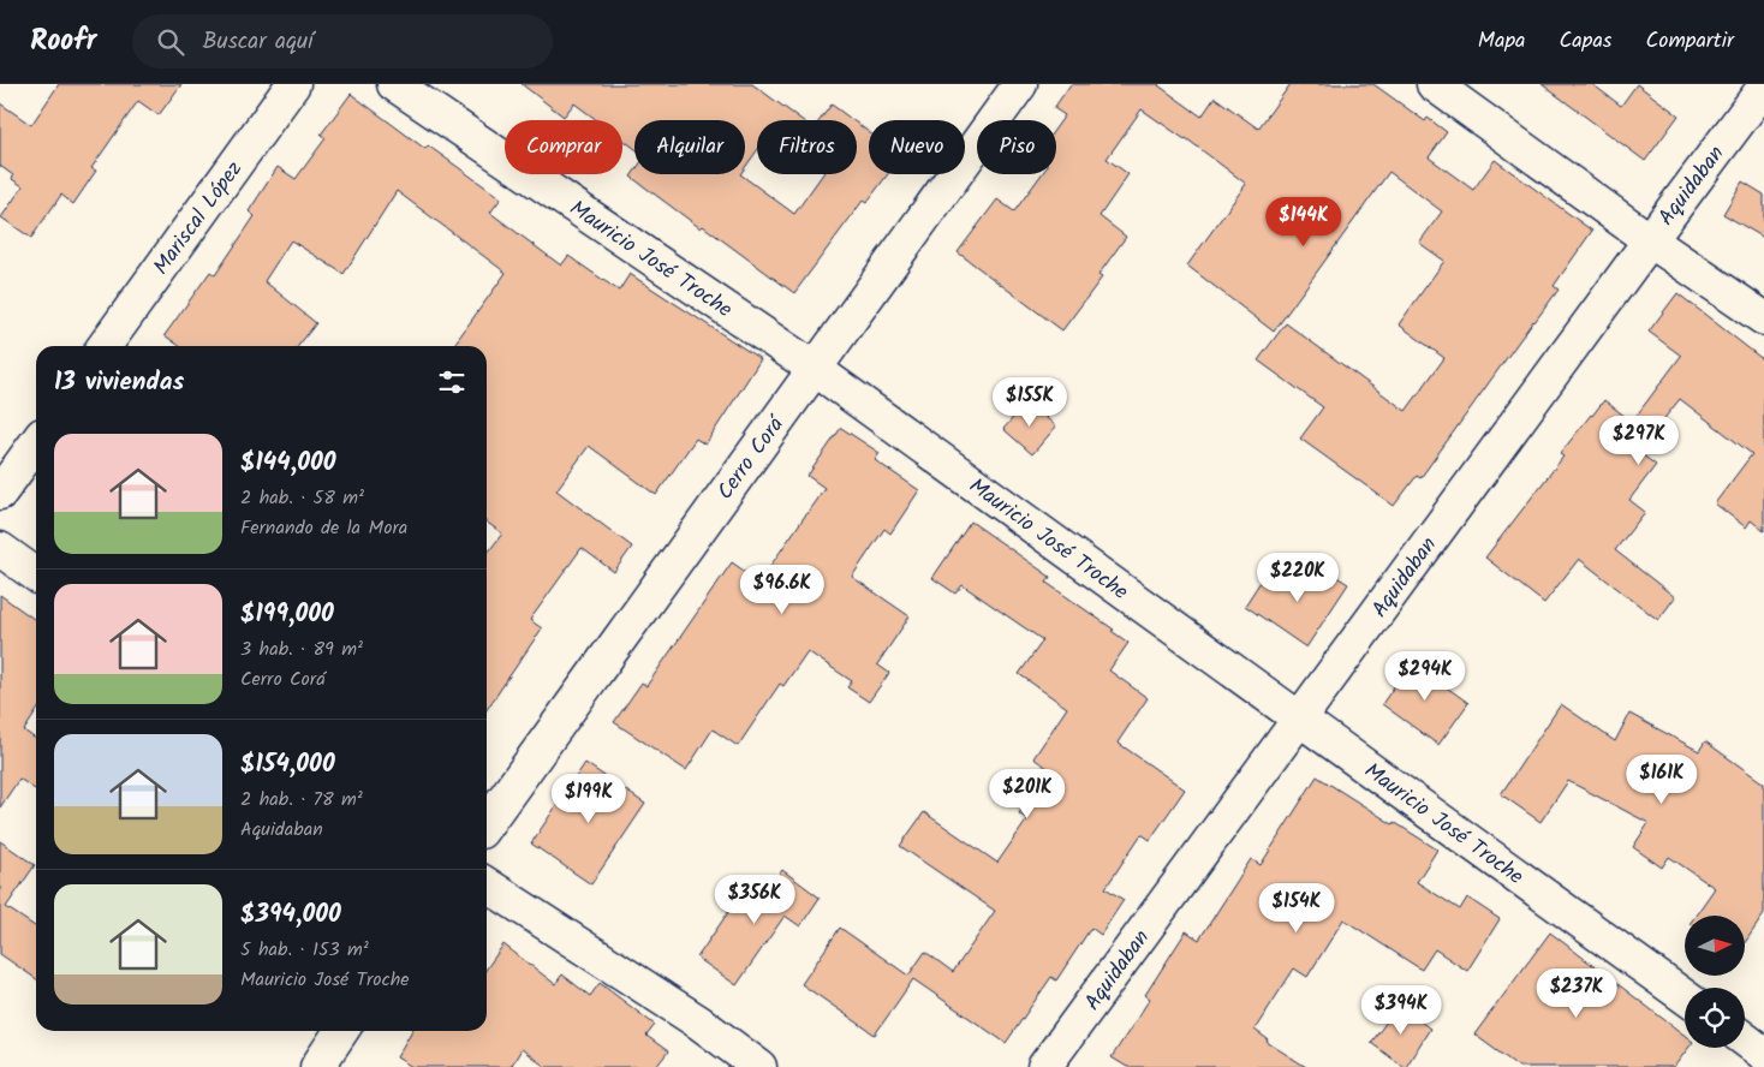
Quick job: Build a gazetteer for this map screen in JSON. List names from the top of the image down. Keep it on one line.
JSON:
{"streets":{"street":["Aquidaban","Mariscal López","Mauricio José Troche","Cerro Corá"]},"crossings":[["Aquidaban","Mauricio José Troche"],["Mauricio José Troche","Cerro Corá"]],"north":"right","page":{"header":"Roofr","search":"Buscar aquí","nav":["Mapa","Capas","Compartir"],"chip":["Comprar","Alquilar","Filtros","Nuevo","Piso"],"price":["$144K","$155K","$297K","$220K","$96.6K","$294K","$161K","$201K","$199K","$356K","$154K","$237K","$394K"],"heading":"13 viviendas","list":[{"name":"$144,000","note":"2 hab. · 58 m² · Fernando de la Mora"},{"name":"$199,000","note":"3 hab. · 89 m² · Cerro Corá"},{"name":"$154,000","note":"2 hab. · 78 m² · Aquidaban"},{"name":"$394,000","note":"5 hab. · 153 m² · Mauricio José Troche"}]}}
